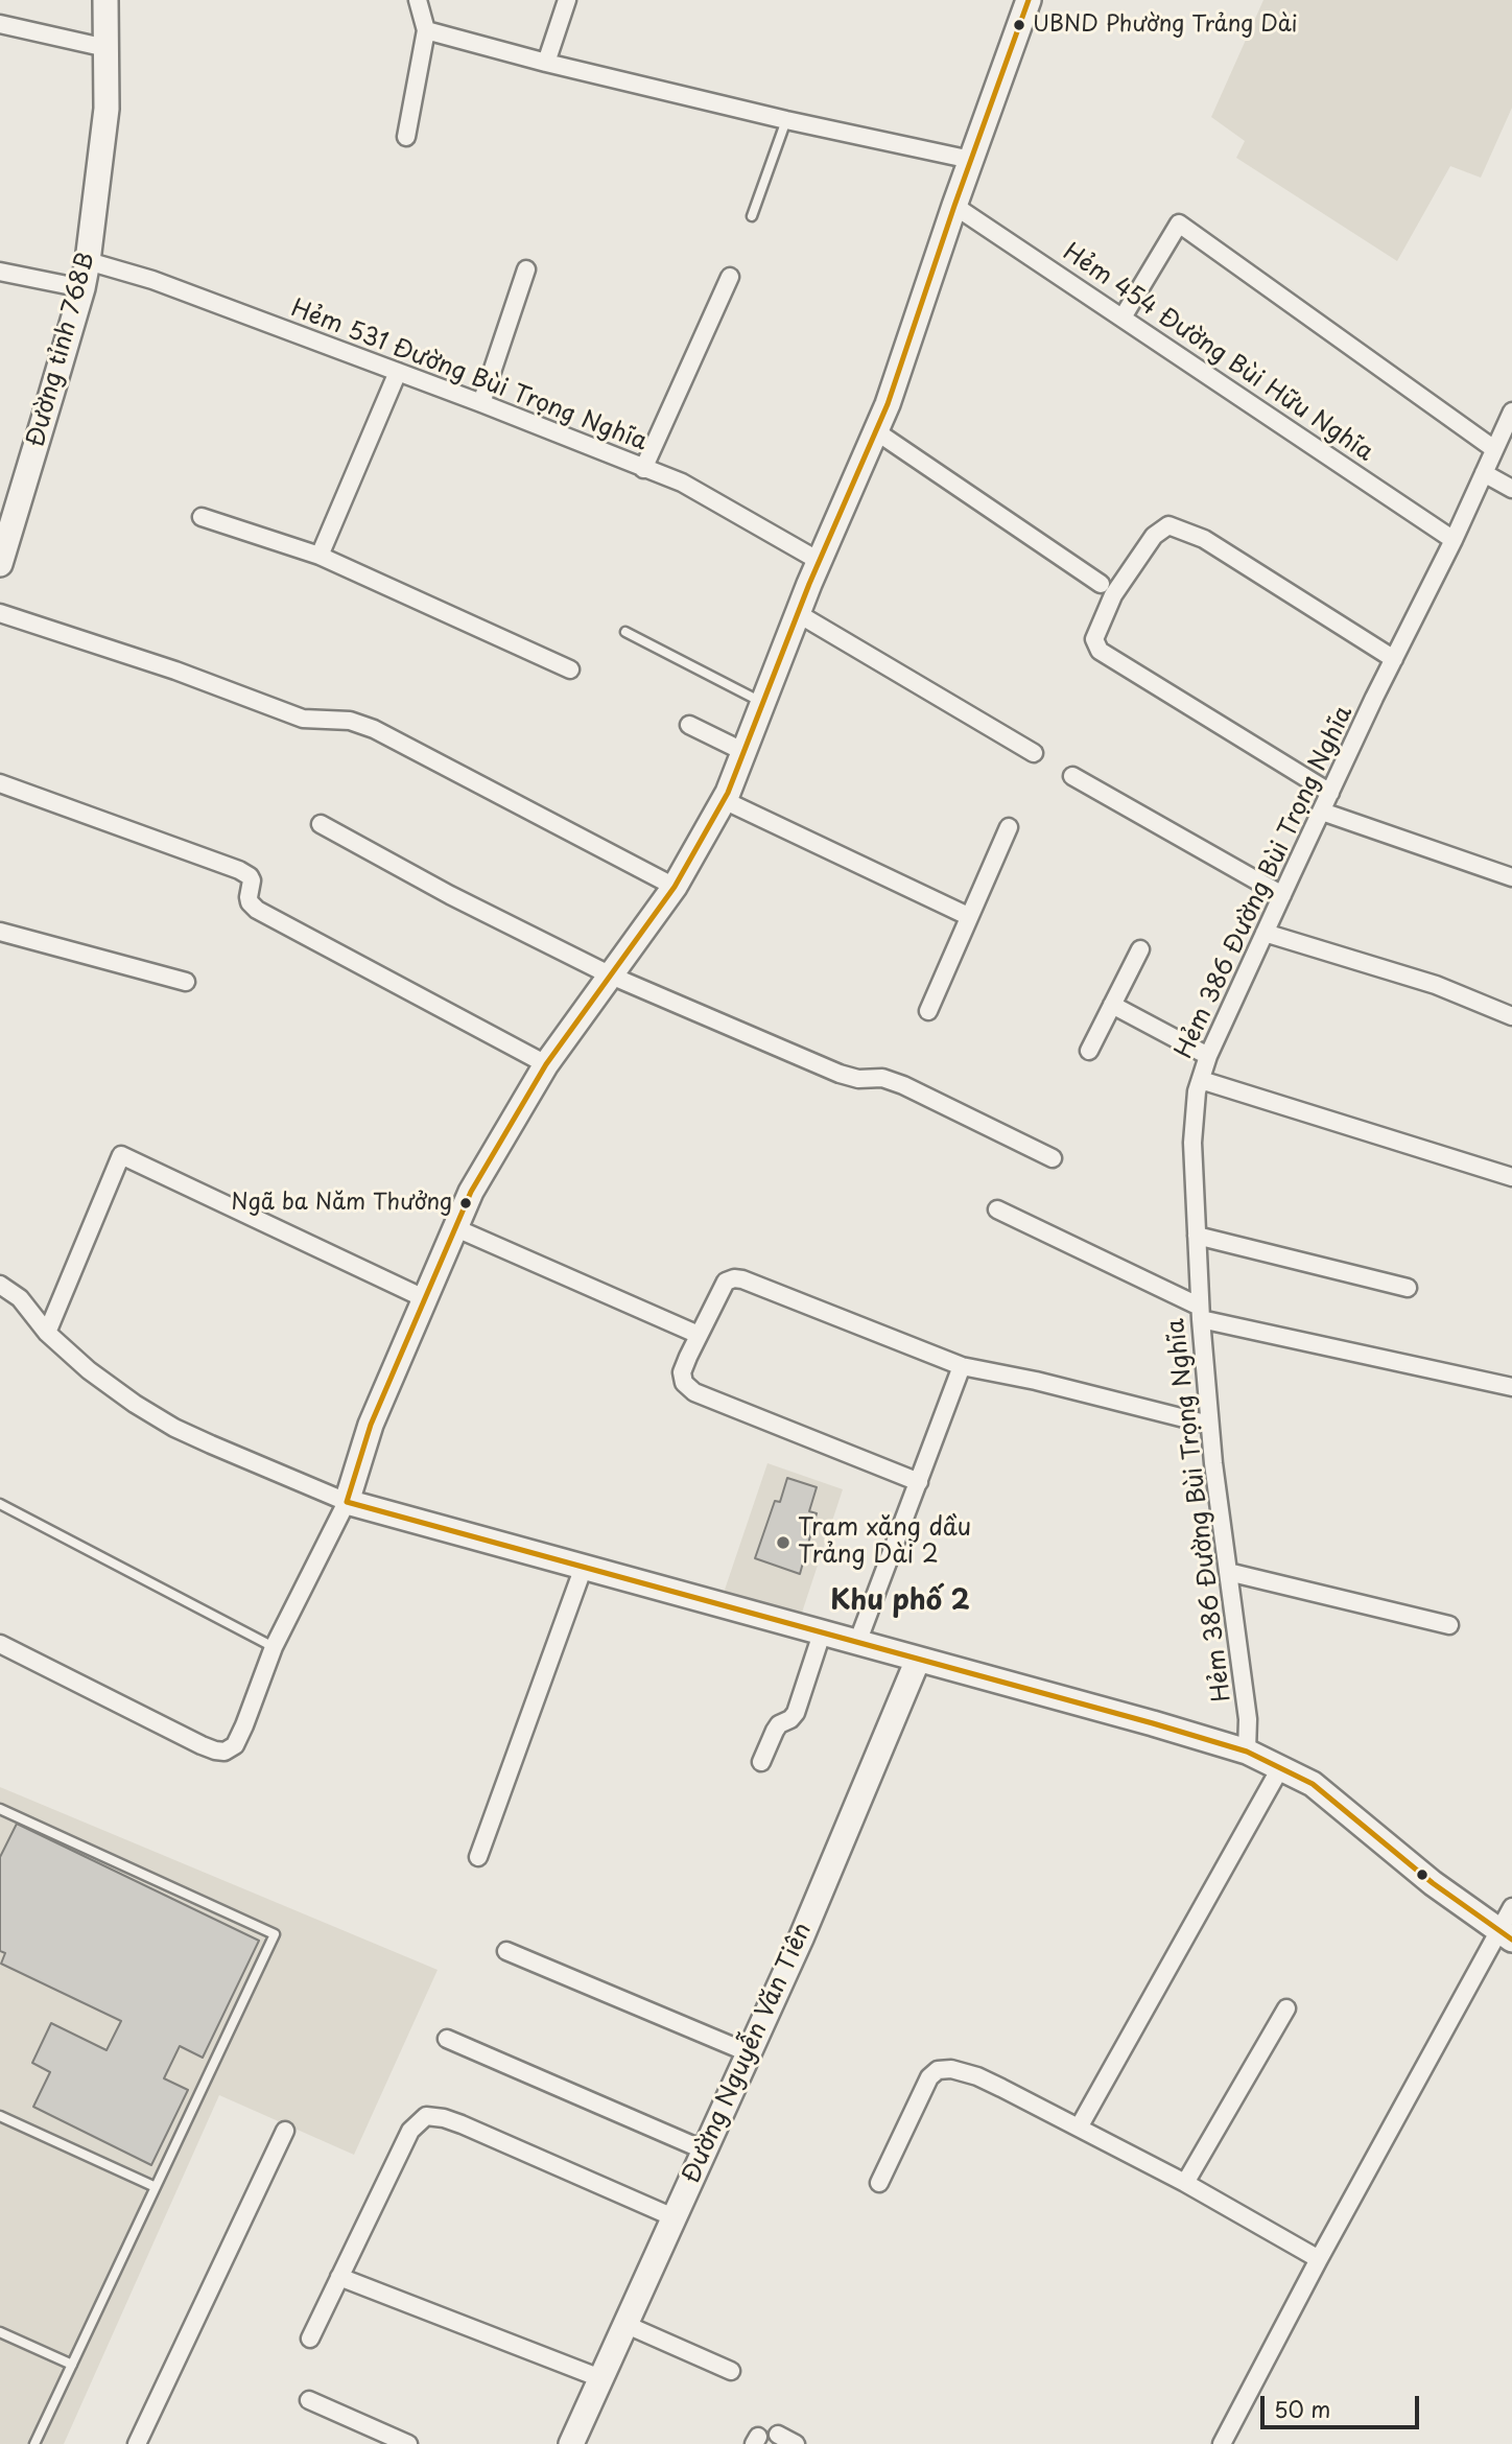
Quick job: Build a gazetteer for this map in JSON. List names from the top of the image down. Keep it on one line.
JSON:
{"streets":{"street":["Đường tỉnh 768B","Hẻm 454 Đường Bùi Hữu Nghĩa","Hẻm 531 Đường Bùi Trọng Nghĩa","Hẻm 386 Đường Bùi Trọng Nghĩa","Đường Nguyễn Văn Tiên"]},"crossings":[["Đường tỉnh 768B","Hẻm 531 Đường Bùi Trọng Nghĩa"],["Hẻm 454 Đường Bùi Hữu Nghĩa","Hẻm 386 Đường Bùi Trọng Nghĩa"]],"districts":["Khu phố 2"],"places":["UBND Phường Trảng Dài","Ngã ba Năm Thưởng","Trạm xăng dầu Trảng Dài 2"],"scale_bar":"50 m"}
